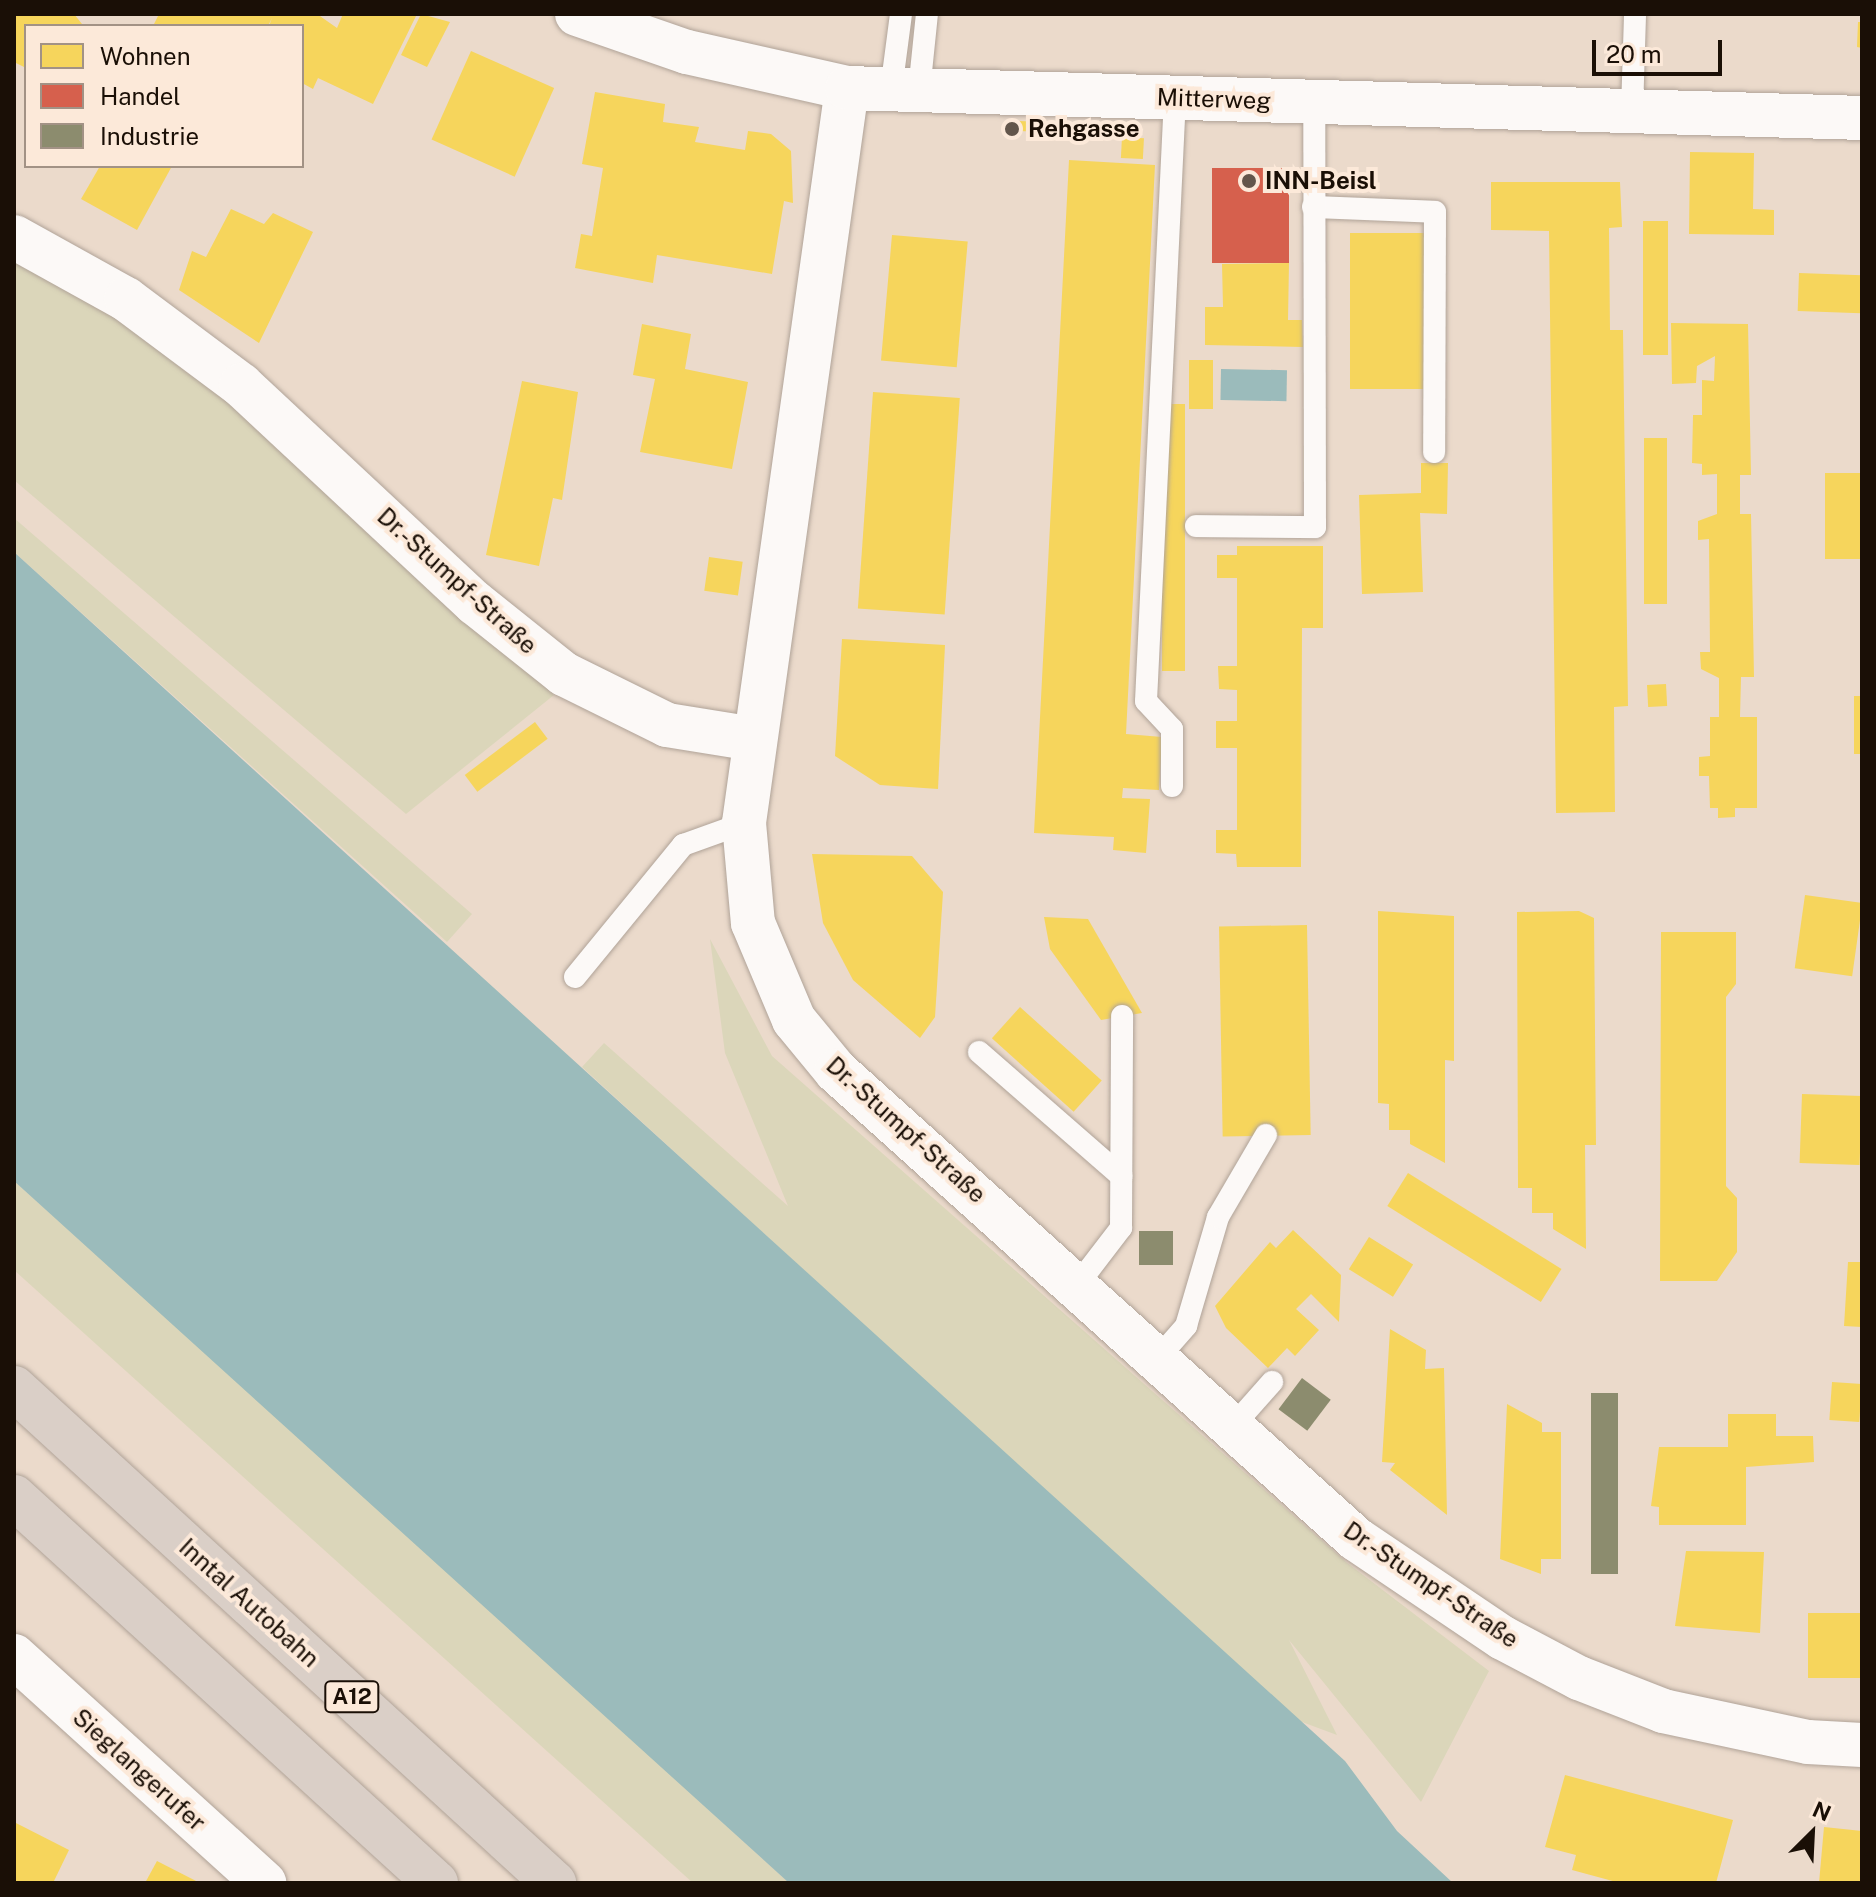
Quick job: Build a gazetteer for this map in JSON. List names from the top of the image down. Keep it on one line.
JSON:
{"streets":{"highway":["Inntal Autobahn","A12"],"street":["Mitterweg","Dr.-Stumpf-Straße","Sieglangerufer"]},"places":["Rehgasse","INN-Beisl"],"legend":["Wohnen","Handel","Industrie"],"scale_bar":"20 m","north":"top right"}
